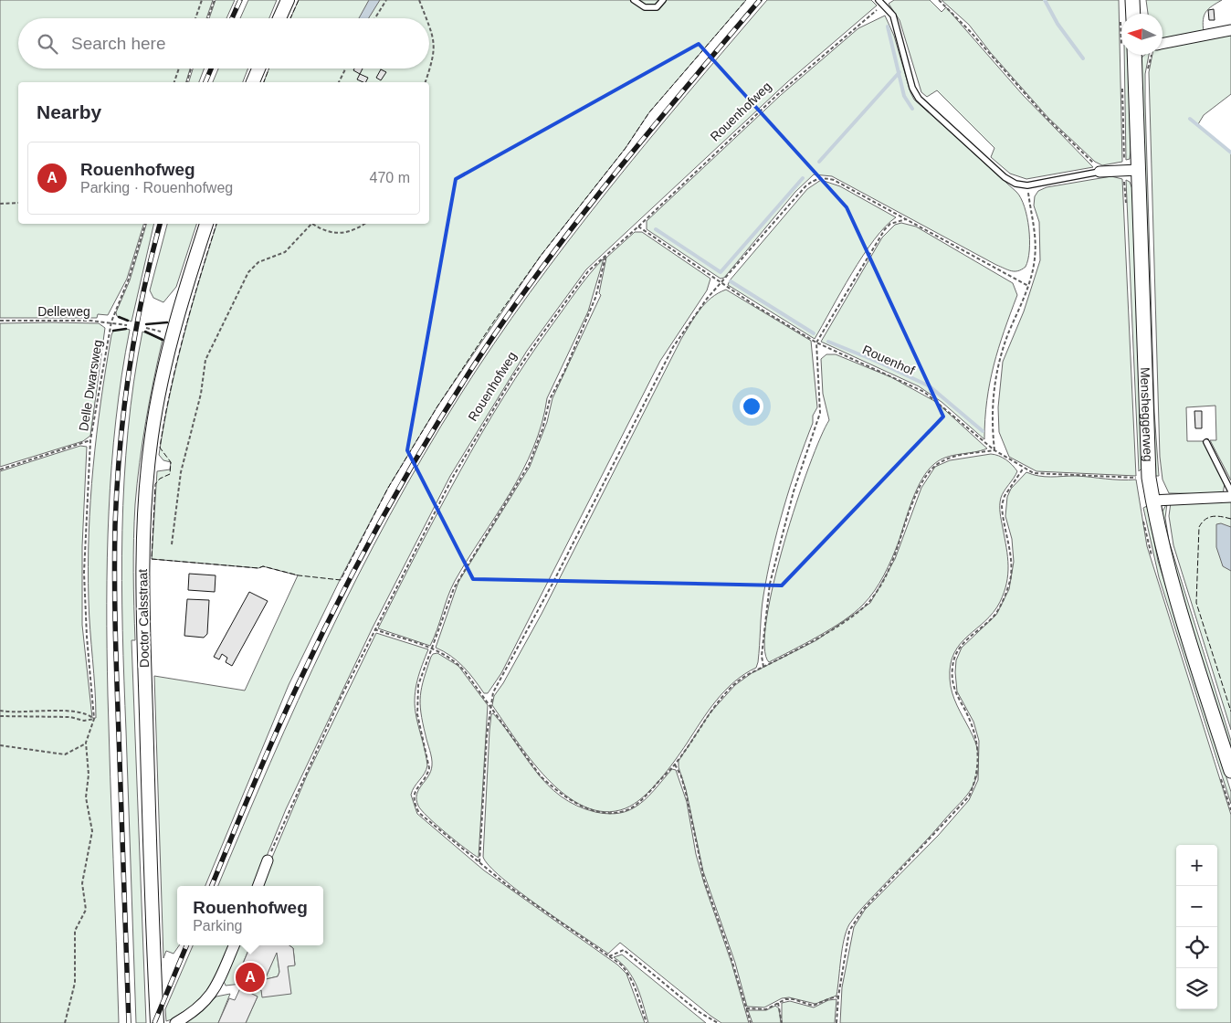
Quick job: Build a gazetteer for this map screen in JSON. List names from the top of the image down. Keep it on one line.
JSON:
{"streets":{"main road":["Mensheggerweg"],"street":["Doctor Calsstraat"],"path":["Rouenhofweg","Delleweg","Rouenhof","Delle Dwarsweg"]},"crossings":[["Rouenhofweg","Rouenhof"],["Delleweg","Delle Dwarsweg"]],"north":"left","page":{"search":"Search here","heading":"Nearby","list":[{"mark":"A","name":"Rouenhofweg","note":"Parking · Rouenhofweg","value":"470 m"}],"map_buttons":["+","−"],"popup":["Rouenhofweg","Parking"],"pins":"A"}}
